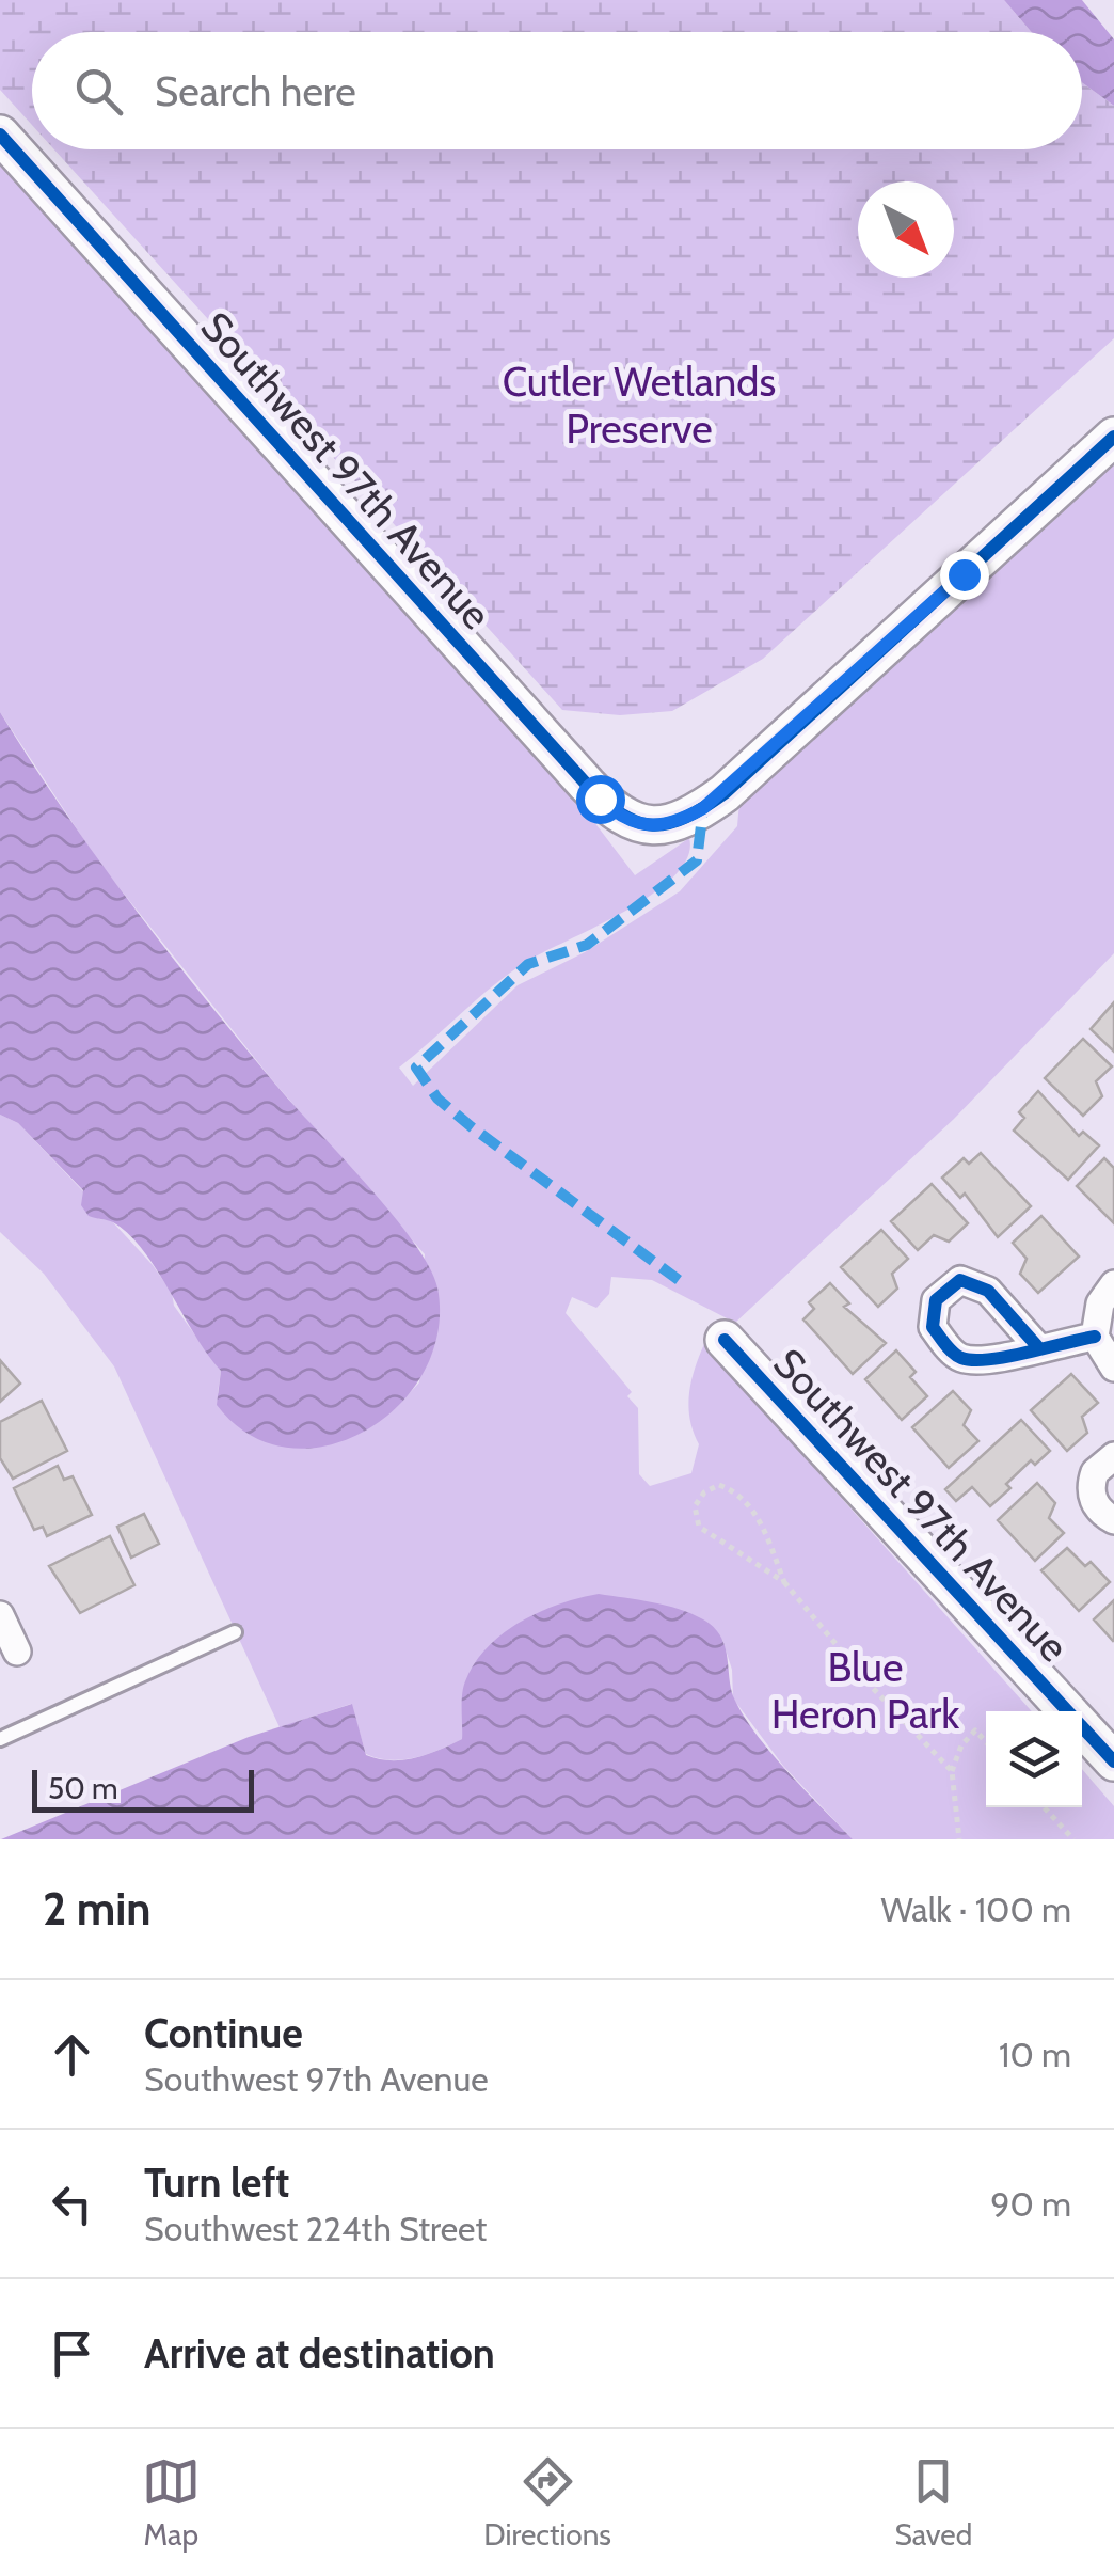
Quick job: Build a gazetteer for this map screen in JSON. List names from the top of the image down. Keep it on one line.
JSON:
{"streets":{"street":["Southwest 97th Avenue"]},"parks":["Cutler Wetlands Preserve","Blue Heron Park"],"scale_bar":"50 m","north":"bottom right","page":{"search":"Search here","scale":"50 m","heading":["2 min","Walk · 100 m"],"list":[["Continue","Southwest 97th Avenue","10 m"],["Turn left","Southwest 224th Street","90 m"],"Arrive at destination"],"nav":["Map","Directions","Saved"]}}
